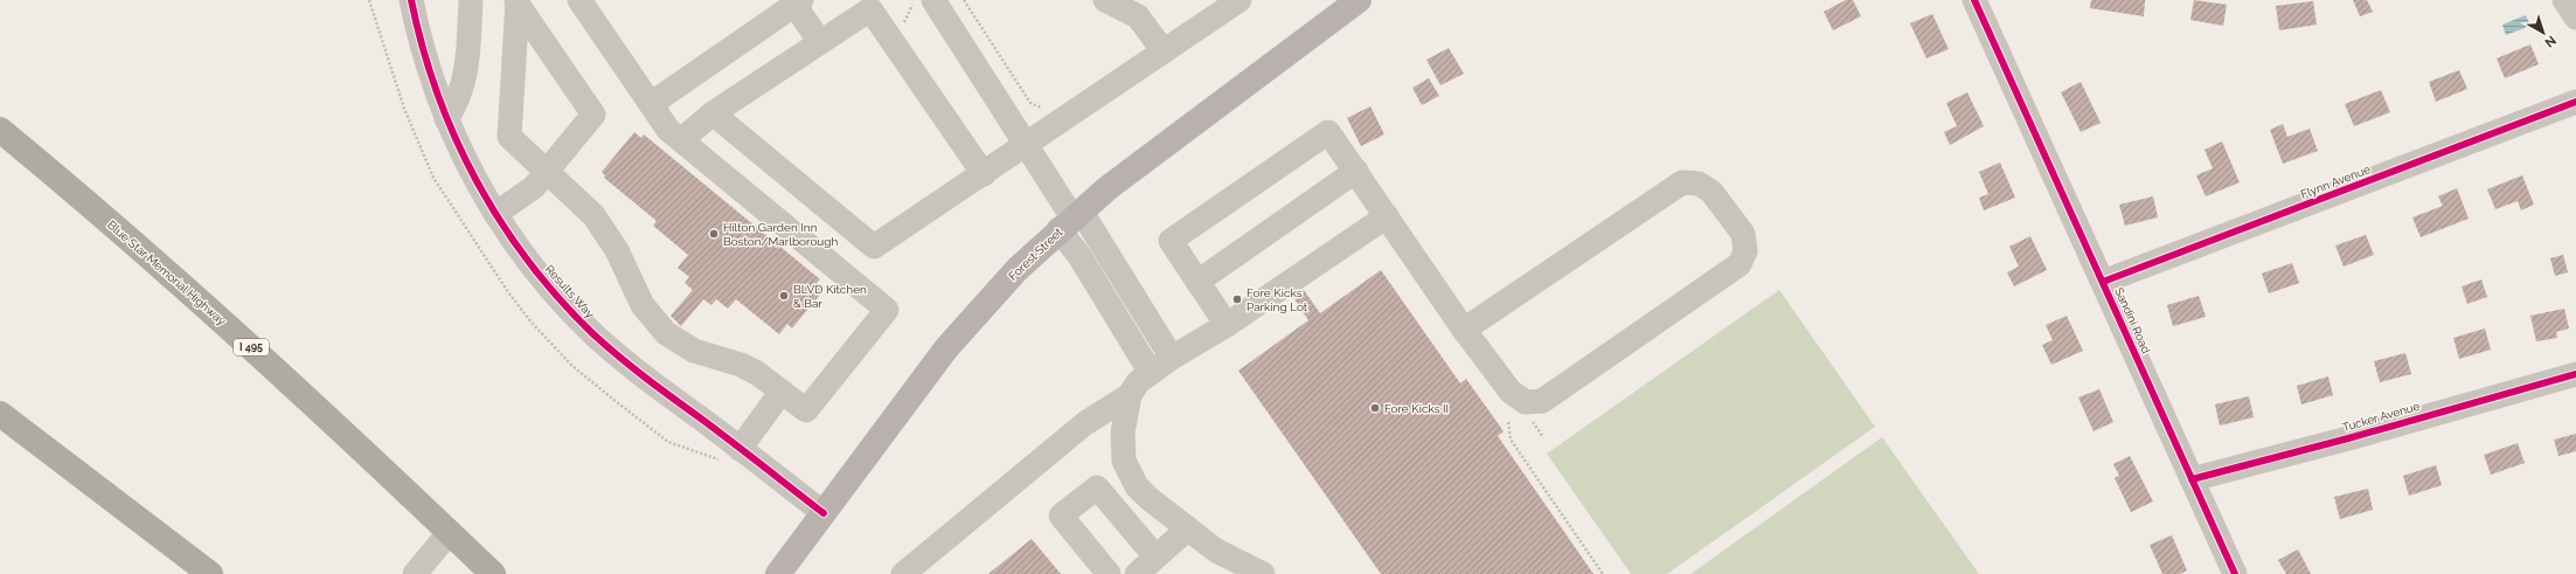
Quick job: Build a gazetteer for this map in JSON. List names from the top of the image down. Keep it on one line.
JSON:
{"streets":{"highway":["Blue Star Memorial Highway","I 495"],"main road":["Forest Street"],"street":["Flynn Avenue","Results Way","Sandini Road","Tucker Avenue"]},"crossings":[["Flynn Avenue","Sandini Road"],["Forest Street","Results Way"],["Sandini Road","Tucker Avenue"]],"places":["Hilton Garden Inn Boston/Marlborough","BLVD Kitchen & Bar","Fore Kicks Parking Lot","Fore Kicks II"],"north":"bottom right"}
